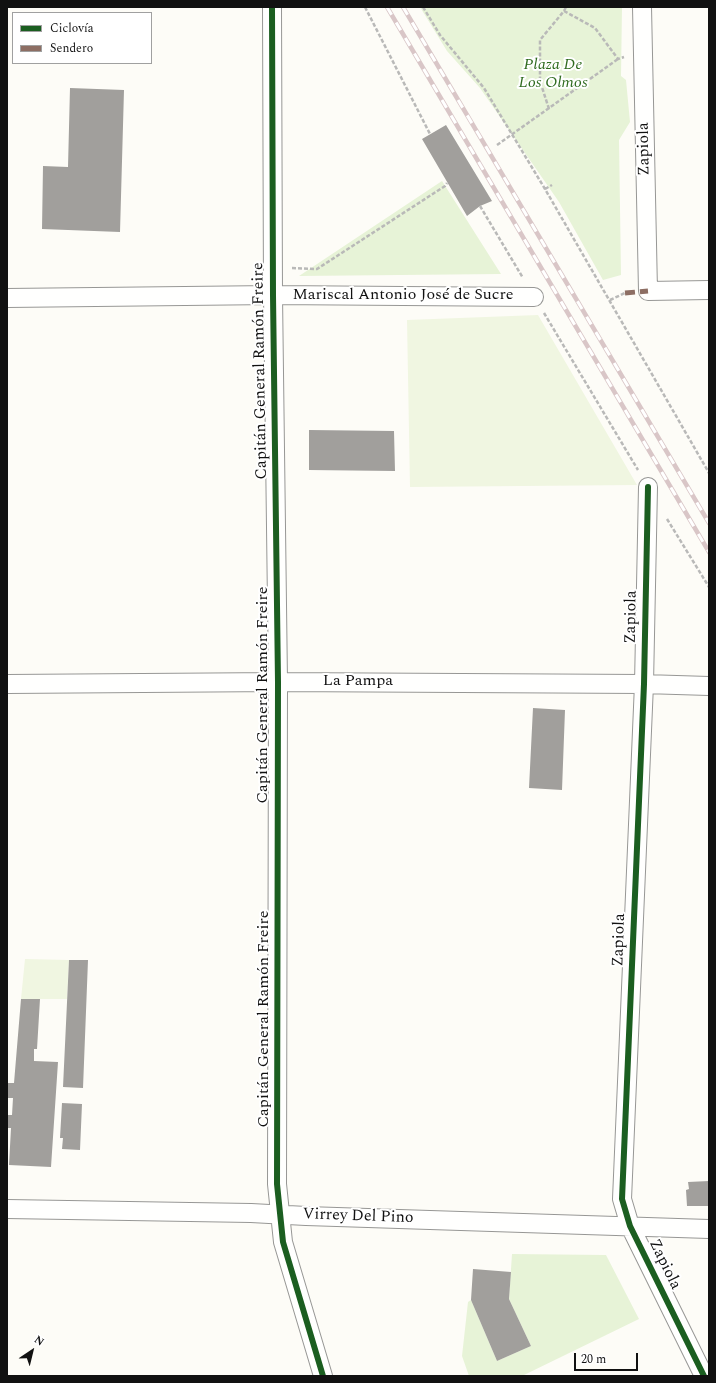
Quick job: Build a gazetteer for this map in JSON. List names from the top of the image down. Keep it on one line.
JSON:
{"streets":{"street":["Zapiola","Mariscal Antonio José de Sucre","Capitán General Ramón Freire","La Pampa","Virrey Del Pino"]},"crossings":[["Zapiola","La Pampa"],["Zapiola","Virrey Del Pino"],["Mariscal Antonio José de Sucre","Capitán General Ramón Freire"],["Capitán General Ramón Freire","La Pampa"],["Capitán General Ramón Freire","Virrey Del Pino"]],"parks":["Plaza De Los Olmos"],"legend":["Ciclovía","Sendero"],"scale_bar":"20 m","north":"top right"}
